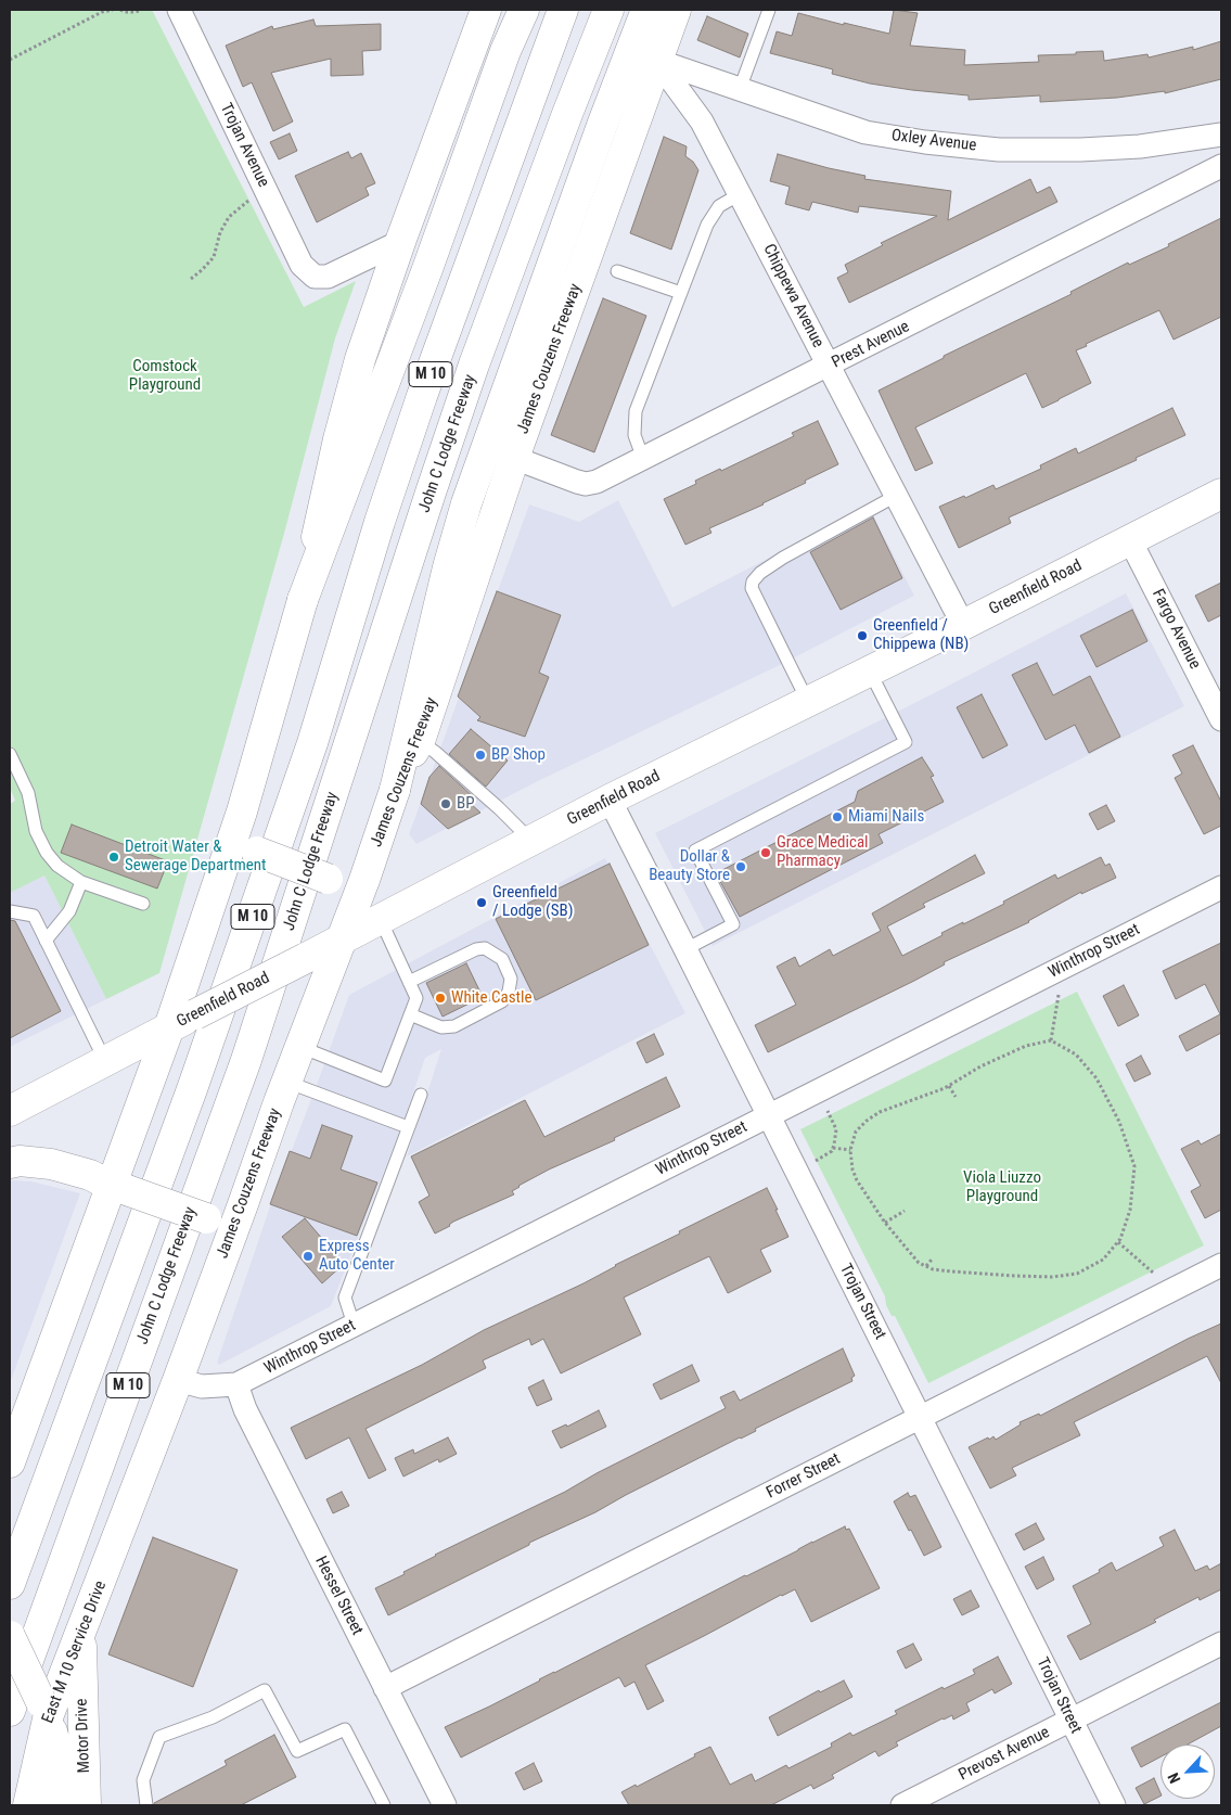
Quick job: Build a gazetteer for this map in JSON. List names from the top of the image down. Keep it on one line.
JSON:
{"streets":{"main road":["James Couzens Freeway","M 10","John C Lodge Freeway","Greenfield Road","East M 10 Service Drive","Motor Drive"],"street":["Oxley Avenue","Trojan Avenue","Chippewa Avenue","Prest Avenue","Fargo Avenue","Winthrop Street","Trojan Street","Forrer Street","Hessel Street","Prevost Avenue"]},"crossings":[["Oxley Avenue","Chippewa Avenue"],["Oxley Avenue","James Couzens Freeway"],["Chippewa Avenue","Prest Avenue"],["Chippewa Avenue","James Couzens Freeway"],["Chippewa Avenue","Greenfield Road"],["Prest Avenue","James Couzens Freeway"],["James Couzens Freeway","Greenfield Road"],["James Couzens Freeway","Winthrop Street"],["James Couzens Freeway","East M 10 Service Drive"],["Greenfield Road","Fargo Avenue"],["Greenfield Road","Trojan Street"],["Winthrop Street","Trojan Street"],["Winthrop Street","Hessel Street"],["Trojan Street","Forrer Street"],["Trojan Street","Prevost Avenue"],["Forrer Street","Hessel Street"],["East M 10 Service Drive","Motor Drive"]],"parks":["Comstock Playground","Viola Liuzzo Playground"],"places":["Greenfield / Chippewa (NB)","BP Shop","BP","Miami Nails","Grace Medical Pharmacy","Detroit Water & Sewerage Department","Dollar & Beauty Store","Greenfield / Lodge (SB)","White Castle","Express Auto Center"],"north":"bottom left"}
